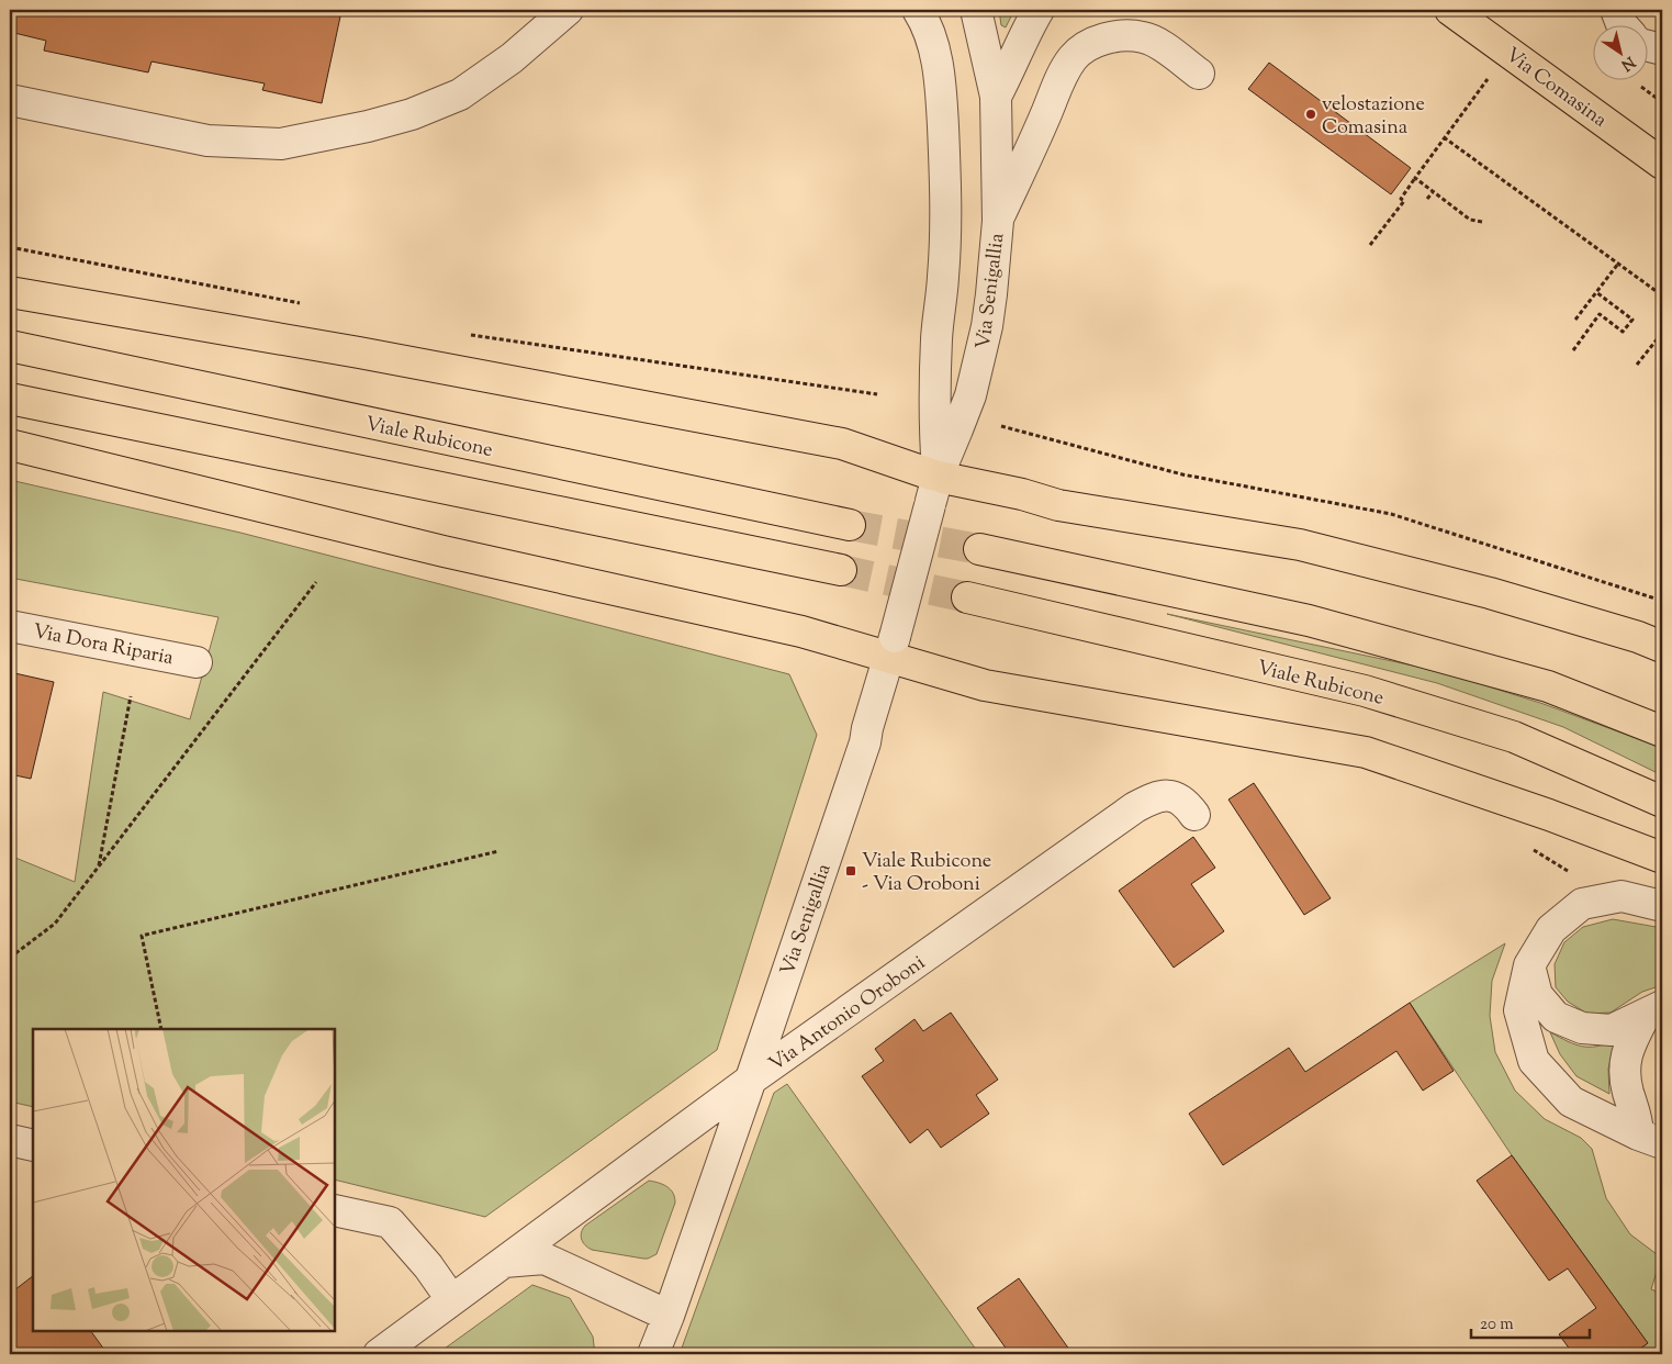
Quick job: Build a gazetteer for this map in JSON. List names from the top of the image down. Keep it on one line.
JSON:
{"streets":{"main road":["Via Comasina","Viale Rubicone"],"street":["Via Senigallia","Via Dora Riparia","Via Antonio Oroboni"]},"crossings":[["Via Senigallia","Via Antonio Oroboni"]],"places":{"other":["velostazione Comasina"],"transit":["Viale Rubicone - Via Oroboni"]},"scale_bar":"20 m","north":"bottom right"}
